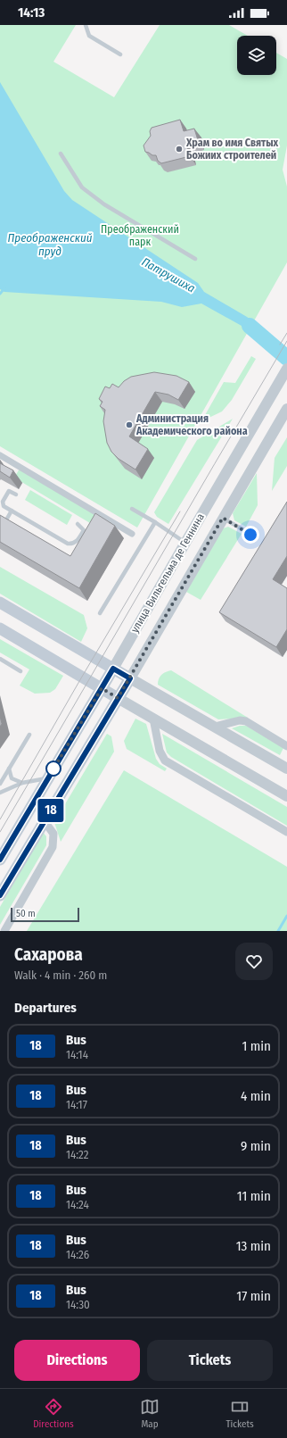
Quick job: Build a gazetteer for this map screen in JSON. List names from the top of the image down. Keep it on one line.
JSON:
{"streets":{"main road":["улица Вильгельма де Геннина"]},"water":["Преображенский пруд","Патрушиха"],"parks":["Преображенский парк"],"places":["Храм во имя Святых Божиих строителей","Администрация Академического района"],"lines":["bus line 18"],"scale_bar":"50 m","page":{"status":"14:13","on_map":"18","scale":"50 m","heading":[["Сахарова","Walk · 4 min · 260 m"],"Departures"],"list":[{"mark":"18","name":"Bus","note":"14:14","value":"1 min"},{"mark":"18","name":"Bus","note":"14:17","value":"4 min"},{"mark":"18","name":"Bus","note":"14:22","value":"9 min"},{"mark":"18","name":"Bus","note":"14:24","value":"11 min"},{"mark":"18","name":"Bus","note":"14:26","value":"13 min"},{"mark":"18","name":"Bus","note":"14:30","value":"17 min"}],"buttons":["Directions","Tickets"],"tabs":["Directions","Map","Tickets"]}}
